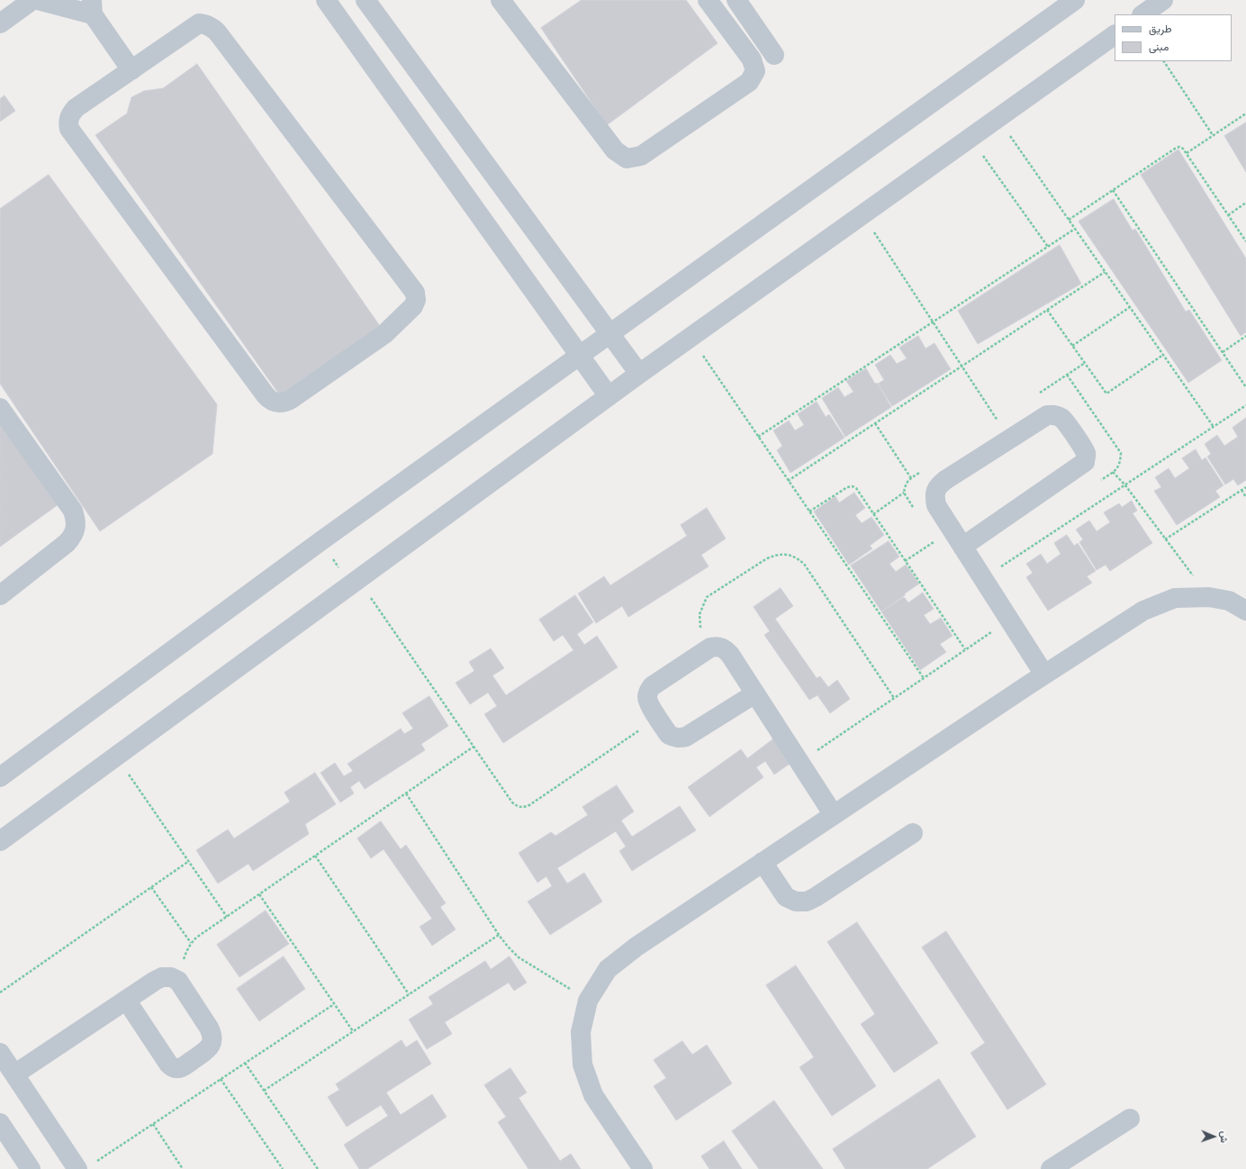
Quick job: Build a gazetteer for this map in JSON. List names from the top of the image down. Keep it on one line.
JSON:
{"legend":["طريق","مبنى"],"north":"right"}
